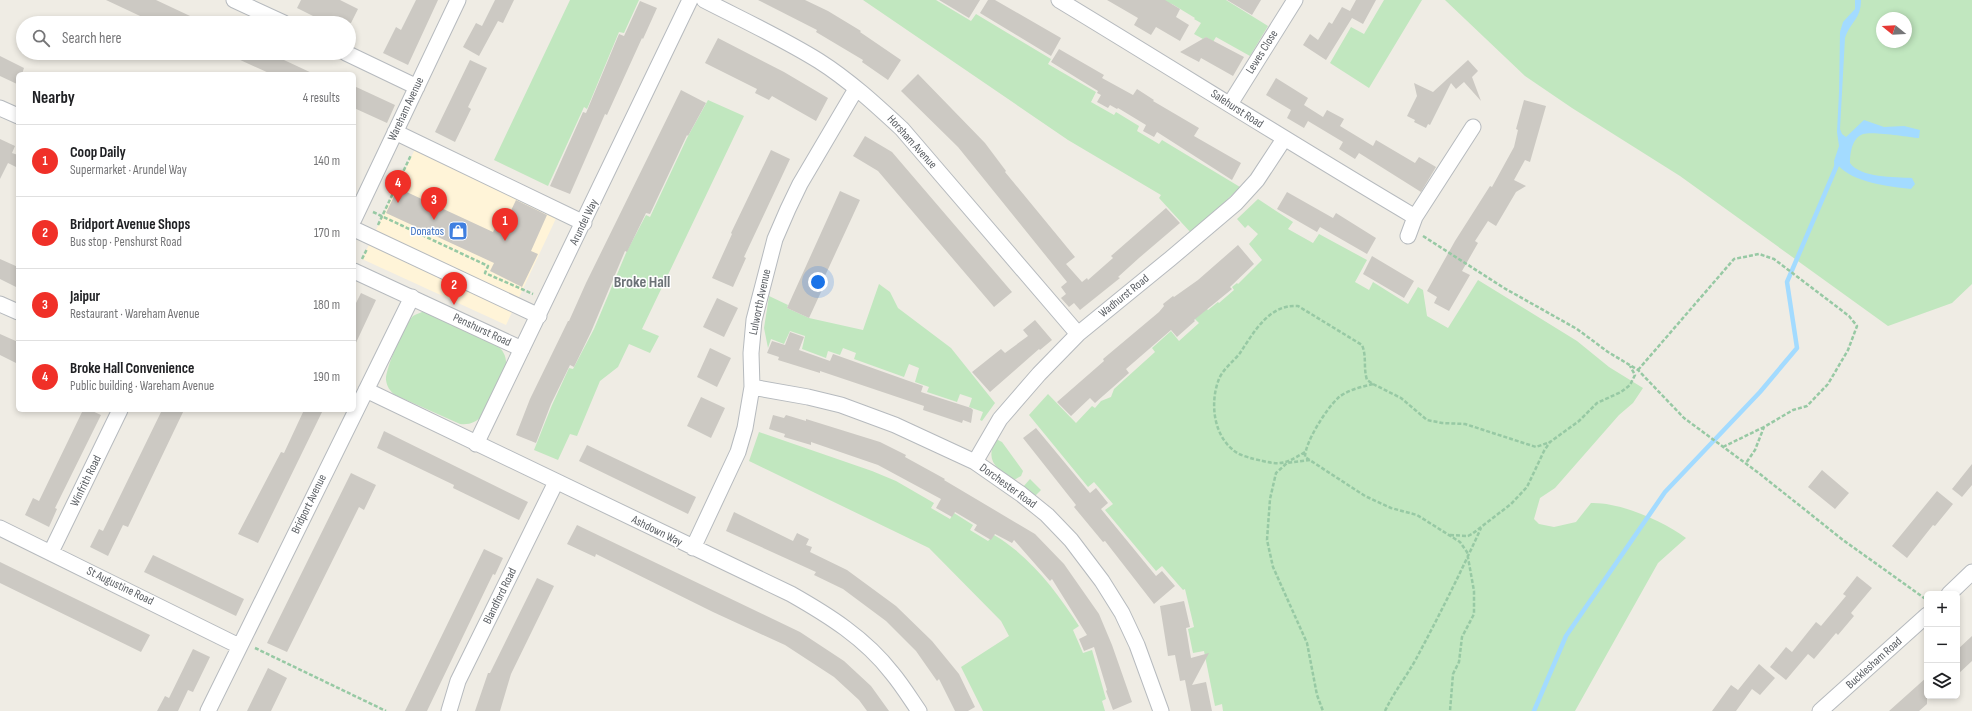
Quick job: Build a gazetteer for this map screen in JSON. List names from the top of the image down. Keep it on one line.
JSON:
{"streets":{"street":["Lewes Close","Wareham Avenue","Salehurst Road","Horsham Avenue","Arundel Way","Wadhurst Road","Lulworth Avenue","Penshurst Road","Winfrith Road","Dorchester Road","Bridport Avenue","Ashdown Way","St Augustine Road","Blandford Road","Bucklesham Road"]},"crossings":[["Lewes Close","Salehurst Road"],["Salehurst Road","Wadhurst Road"],["Horsham Avenue","Wadhurst Road"],["Horsham Avenue","Lulworth Avenue"],["Arundel Way","Penshurst Road"],["Arundel Way","Ashdown Way"],["Wadhurst Road","Dorchester Road"],["Lulworth Avenue","Dorchester Road"],["Lulworth Avenue","Ashdown Way"],["Penshurst Road","Bridport Avenue"],["Winfrith Road","St Augustine Road"],["Bridport Avenue","Ashdown Way"],["Bridport Avenue","St Augustine Road"],["Ashdown Way","Blandford Road"]],"districts":["Broke Hall"],"places":{"shop":["Donatos"]},"north":"left","page":{"search":"Search here","heading":["Nearby","4 results"],"list":[{"mark":"1","name":"Coop Daily","note":"Supermarket · Arundel Way","value":"140 m"},{"mark":"2","name":"Bridport Avenue Shops","note":"Bus stop · Penshurst Road","value":"170 m"},{"mark":"3","name":"Jaipur","note":"Restaurant · Wareham Avenue","value":"180 m"},{"mark":"4","name":"Broke Hall Convenience","note":"Public building · Wareham Avenue","value":"190 m"}],"pins":["4","3","1","2"],"map_buttons":["+","−"]}}
